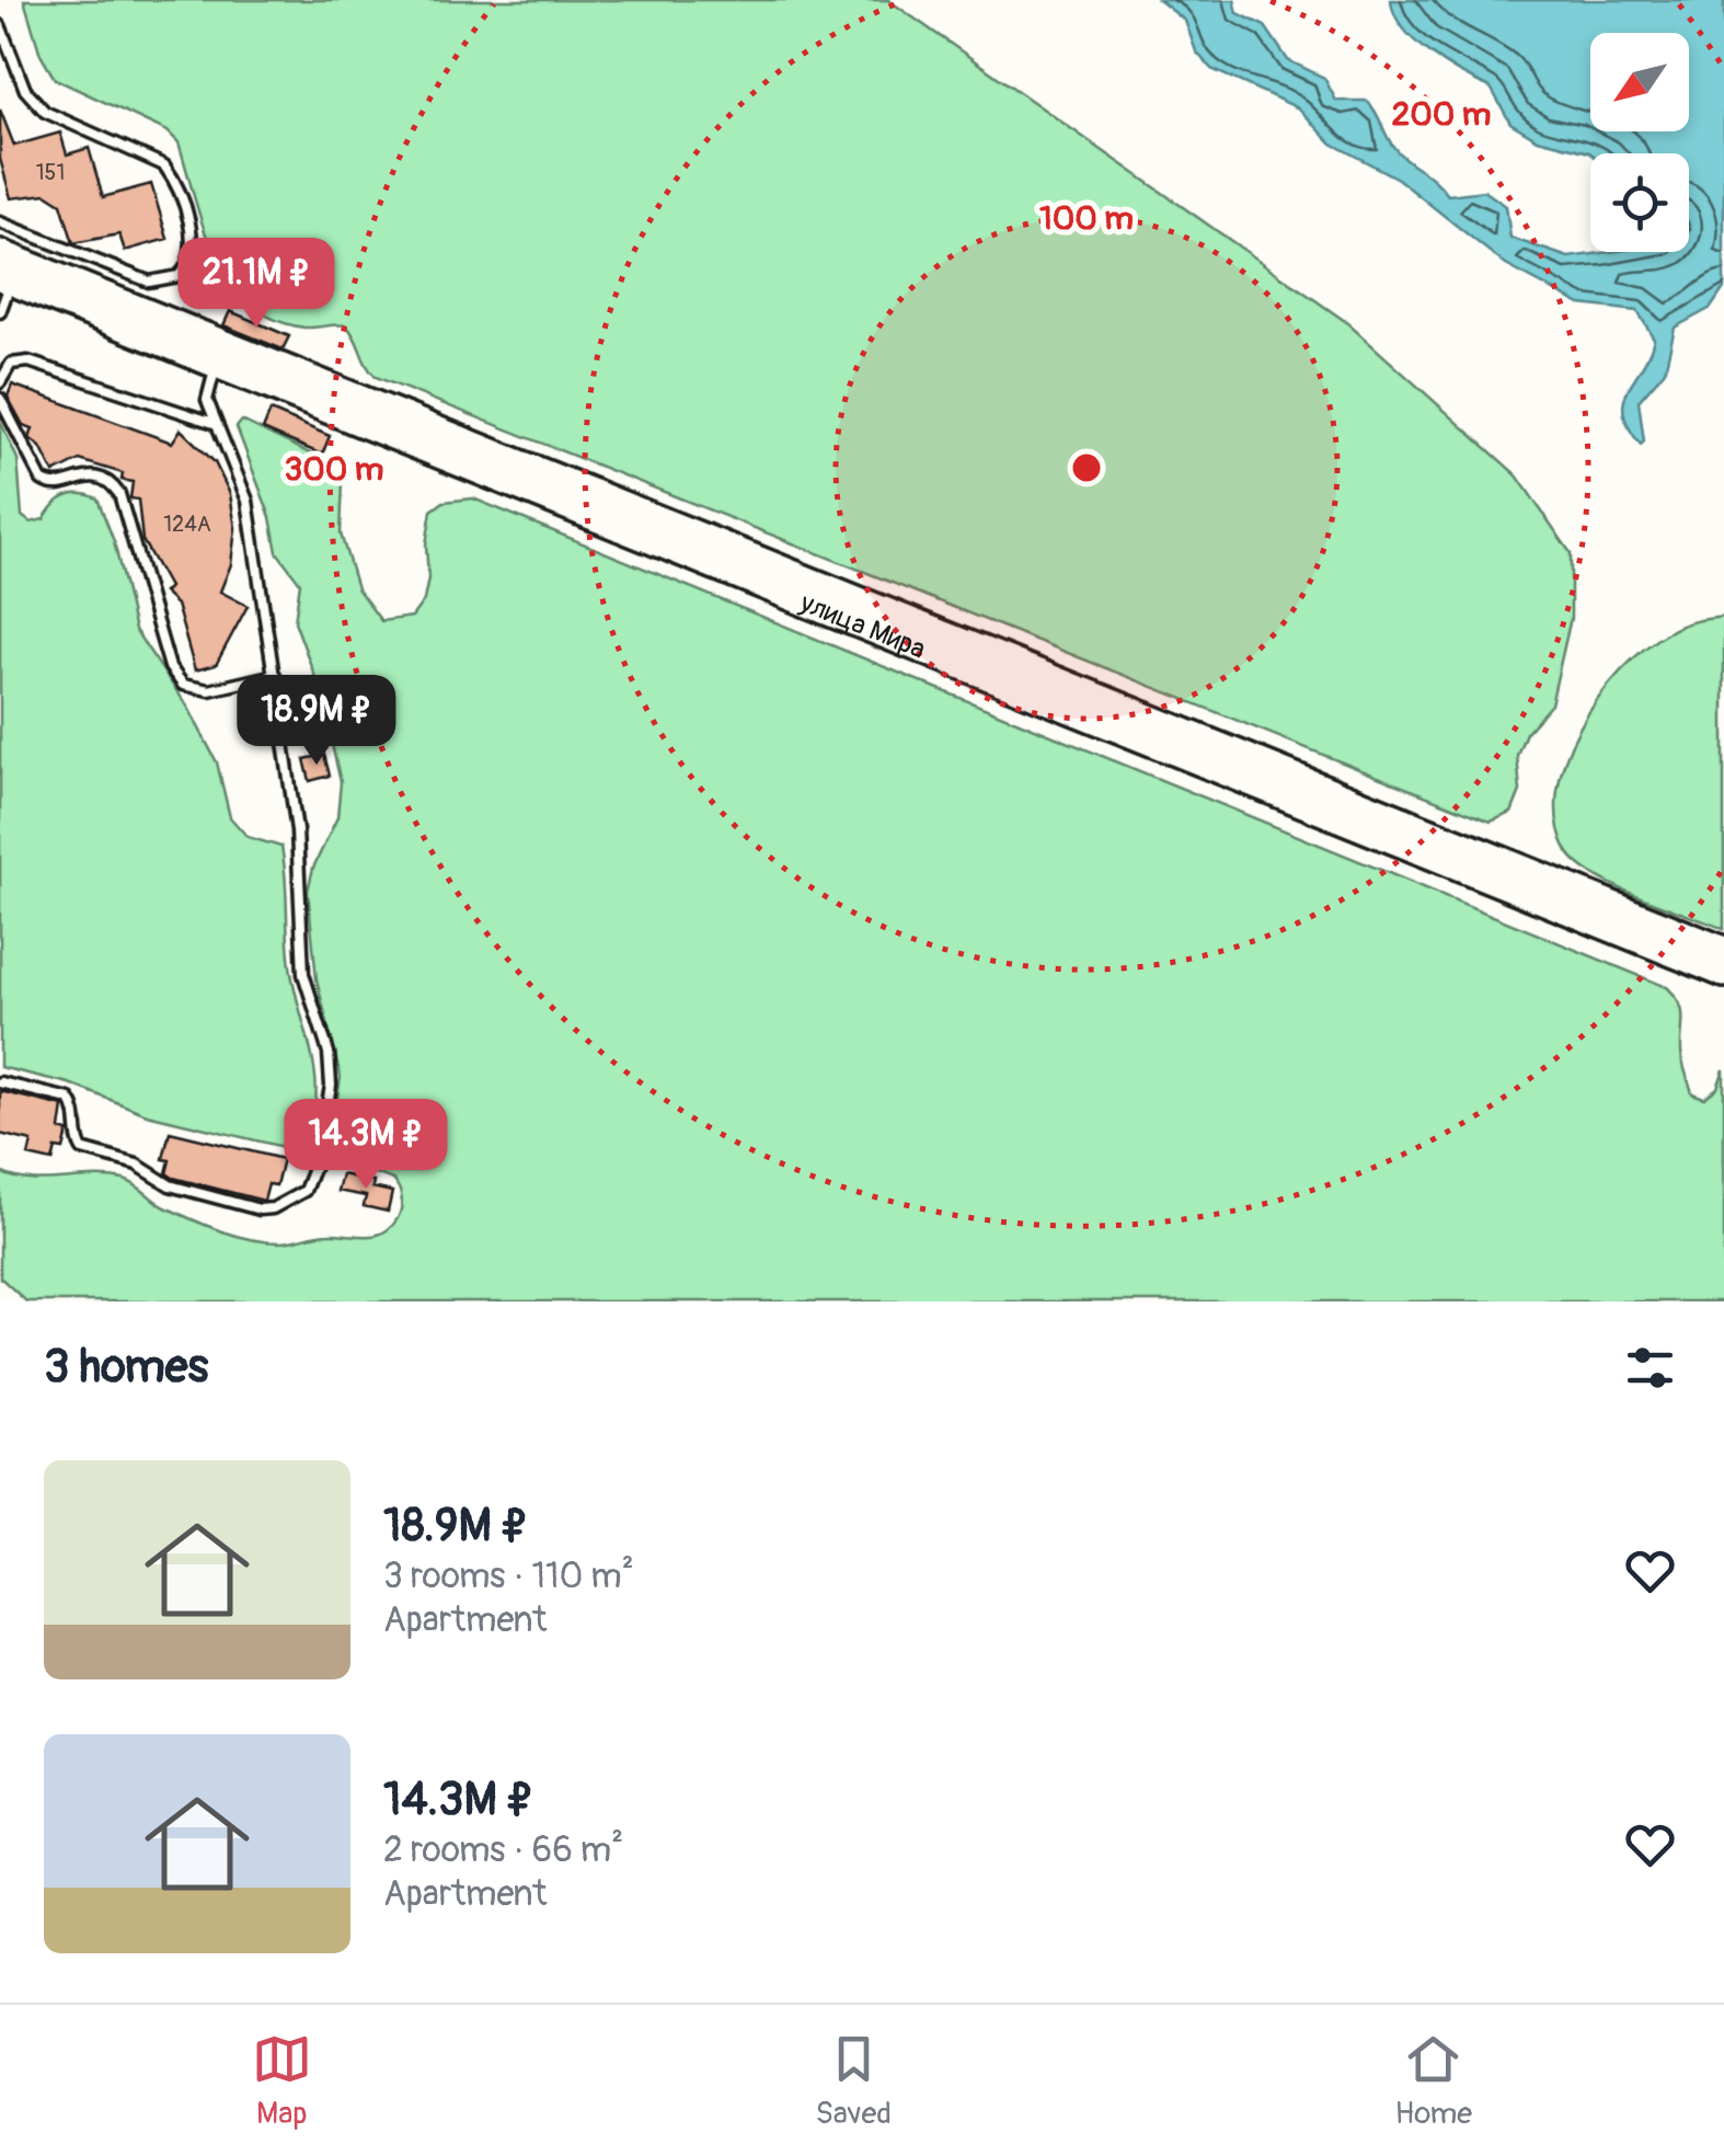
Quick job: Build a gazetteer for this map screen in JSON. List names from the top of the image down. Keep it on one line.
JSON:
{"streets":{"main road":["улица Мира"]},"house_numbers":["151","124А"],"north":"bottom left","page":{"price":["21.1M ₽","18.9M ₽","14.3M ₽"],"heading":"3 homes","list":[{"name":"18.9M ₽","note":"3 rooms · 110 m² · Apartment"},{"name":"14.3M ₽","note":"2 rooms · 66 m² · Apartment"}],"tabs":["Map","Saved","Home"]},"rings":["200 m","100 m","300 m"]}
